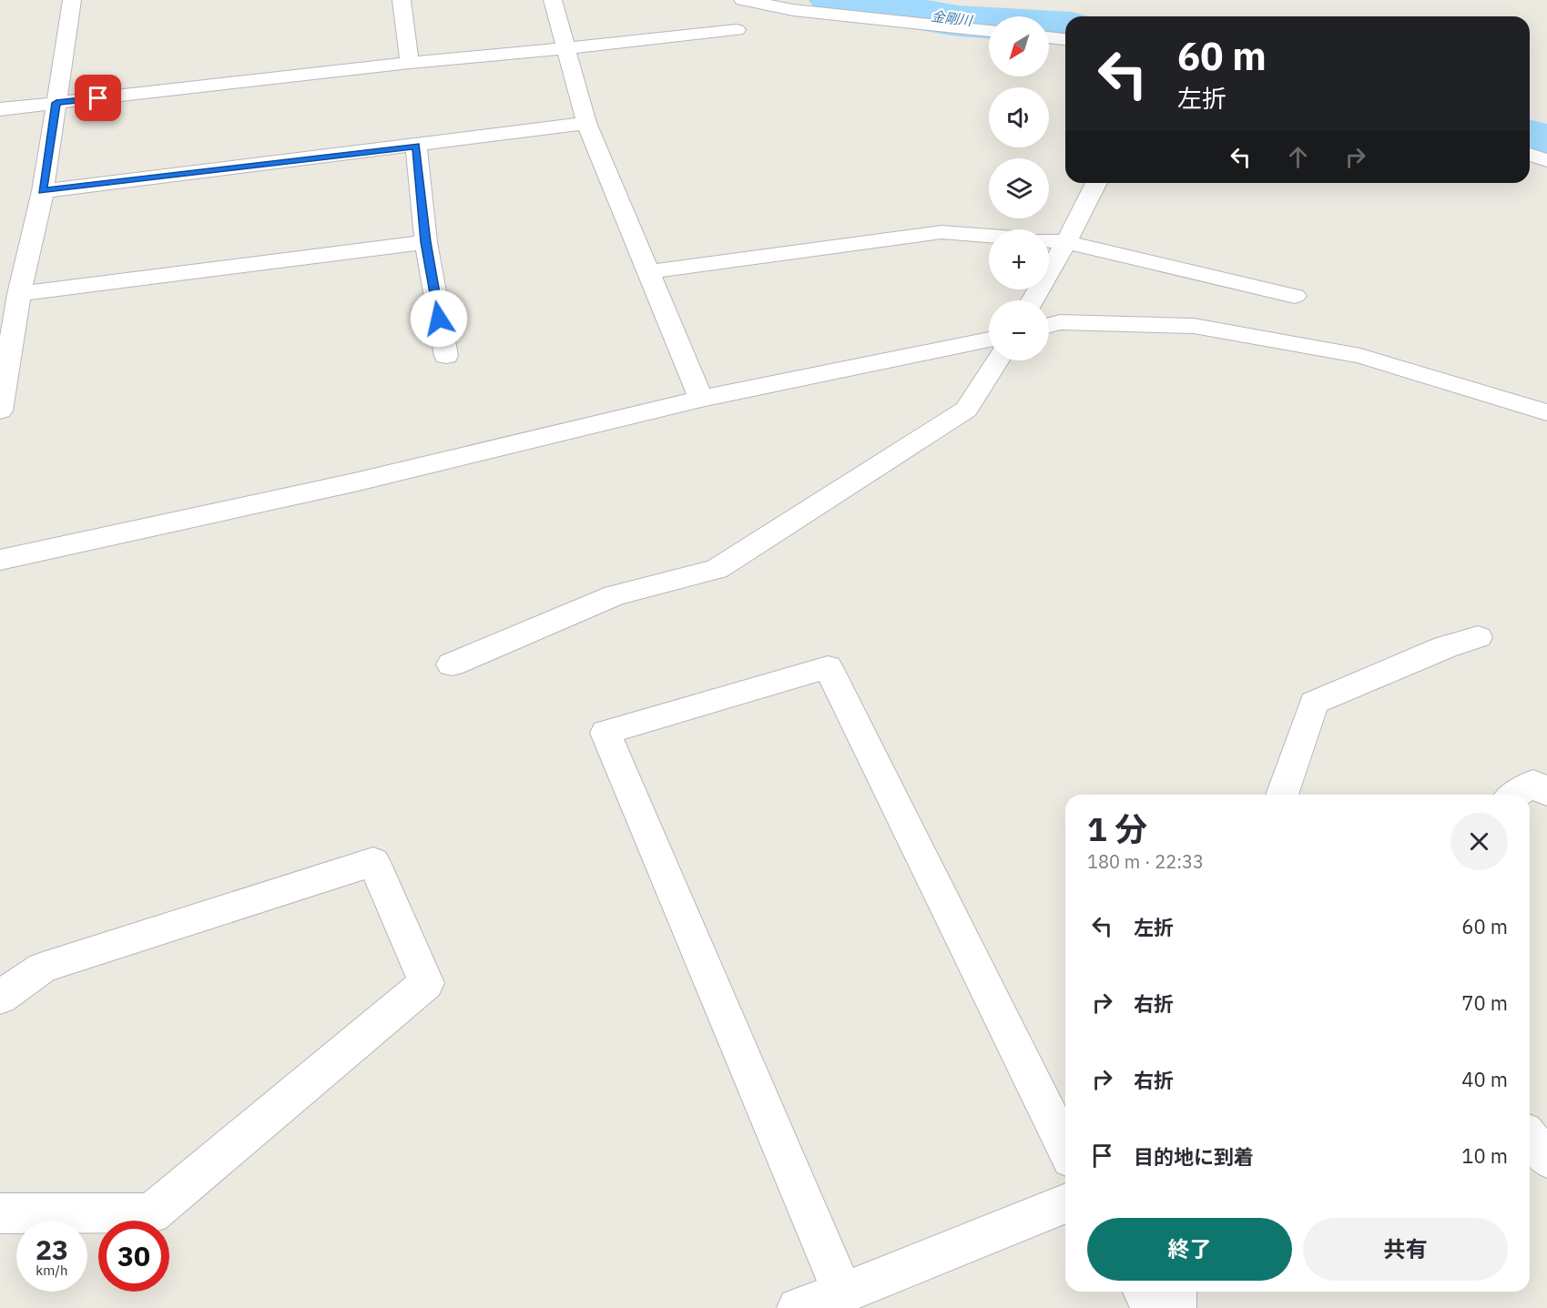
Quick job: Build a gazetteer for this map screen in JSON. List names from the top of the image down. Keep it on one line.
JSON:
{"water":["金剛川"],"north":"bottom left","page":{"map_buttons":["+","−"],"turn":["60 m","左折"],"heading":["1 分","180 m · 22:33"],"list":[{"name":"左折","value":"60 m"},{"name":"右折","value":"70 m"},{"name":"右折","value":"40 m"},{"name":"目的地に到着","value":"10 m"}],"buttons":["終了","共有"],"speed":"23 km/h","limit":"30"}}
